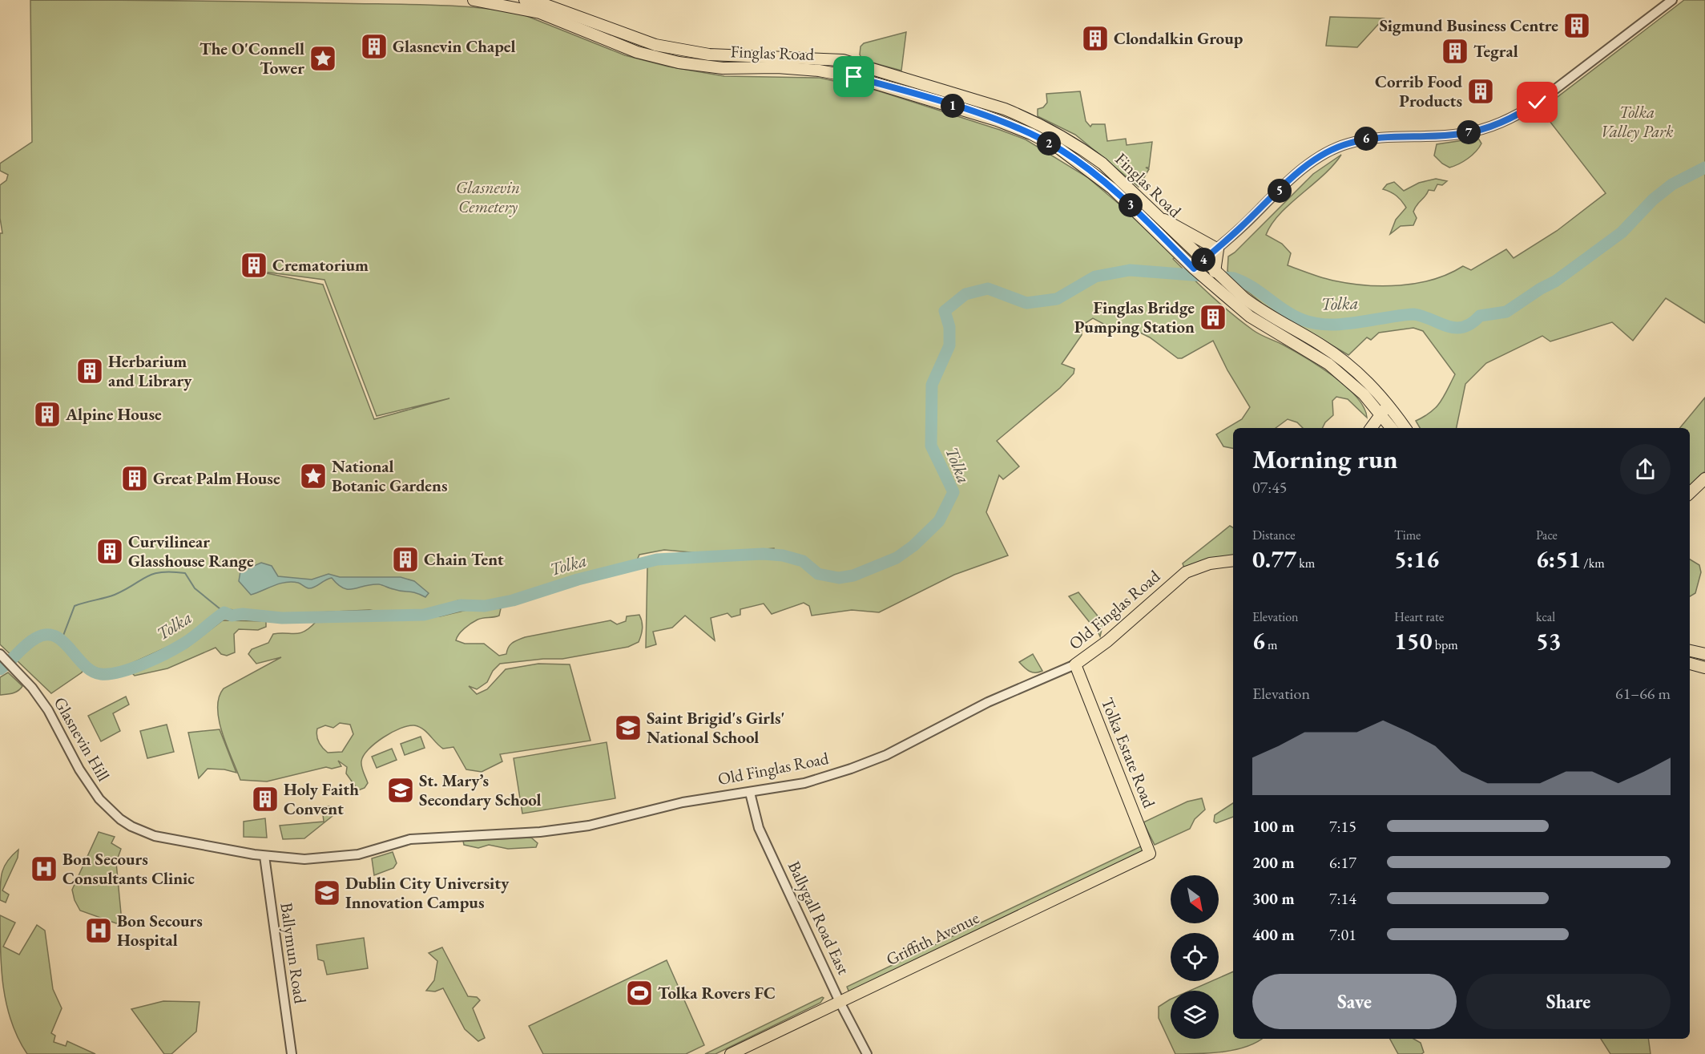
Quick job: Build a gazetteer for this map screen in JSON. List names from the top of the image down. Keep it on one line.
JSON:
{"streets":{"main road":["Finglas Road","Old Finglas Road","Tolka Estate Road","Griffith Avenue"],"street":["Glasnevin Hill","Ballygall Road East","Ballymun Road"]},"crossings":[["Old Finglas Road","Glasnevin Hill"],["Old Finglas Road","Tolka Estate Road"],["Old Finglas Road","Ballygall Road East"],["Old Finglas Road","Ballymun Road"],["Glasnevin Hill","Ballymun Road"],["Tolka Estate Road","Griffith Avenue"],["Ballygall Road East","Griffith Avenue"]],"water":["Tolka"],"parks":["Tolka Valley Park","Glasnevin Cemetery"],"places":{"building":["Sigmund Business Centre","Clondalkin Group","Glasnevin Chapel","Tegral","Corrib Food Products","Crematorium","Finglas Bridge Pumping Station","Herbarium and Library","Alpine House","Great Palm House","Curvilinear Glasshouse Range","Chain Tent","Holy Faith Convent"],"place":["The O'Connell Tower","National Botanic Gardens"],"school or university":["Saint Brigid's Girls' National School","St. Mary’s Secondary School","Dublin City University Innovation Campus"],"hospital":["Bon Secours Consultants Clinic","Bon Secours Hospital"],"sports":["Tolka Rovers FC"]},"north":"bottom right","page":{"pins":["1","7","6","2","5","3","4"],"heading":["Morning run","07:45"],"stats":[["Distance","0.77 km"],["Time","5:16"],["Pace","6:51 /km"],["Elevation","6 m"],["Heart rate","150 bpm"],["kcal","53"]],"chart":["Elevation","61–66 m"],"list":[{"name":"100 m","note":"7:15"},{"name":"200 m","note":"6:17"},{"name":"300 m","note":"7:14"},{"name":"400 m","note":"7:01"}],"buttons":["Save","Share"]}}
